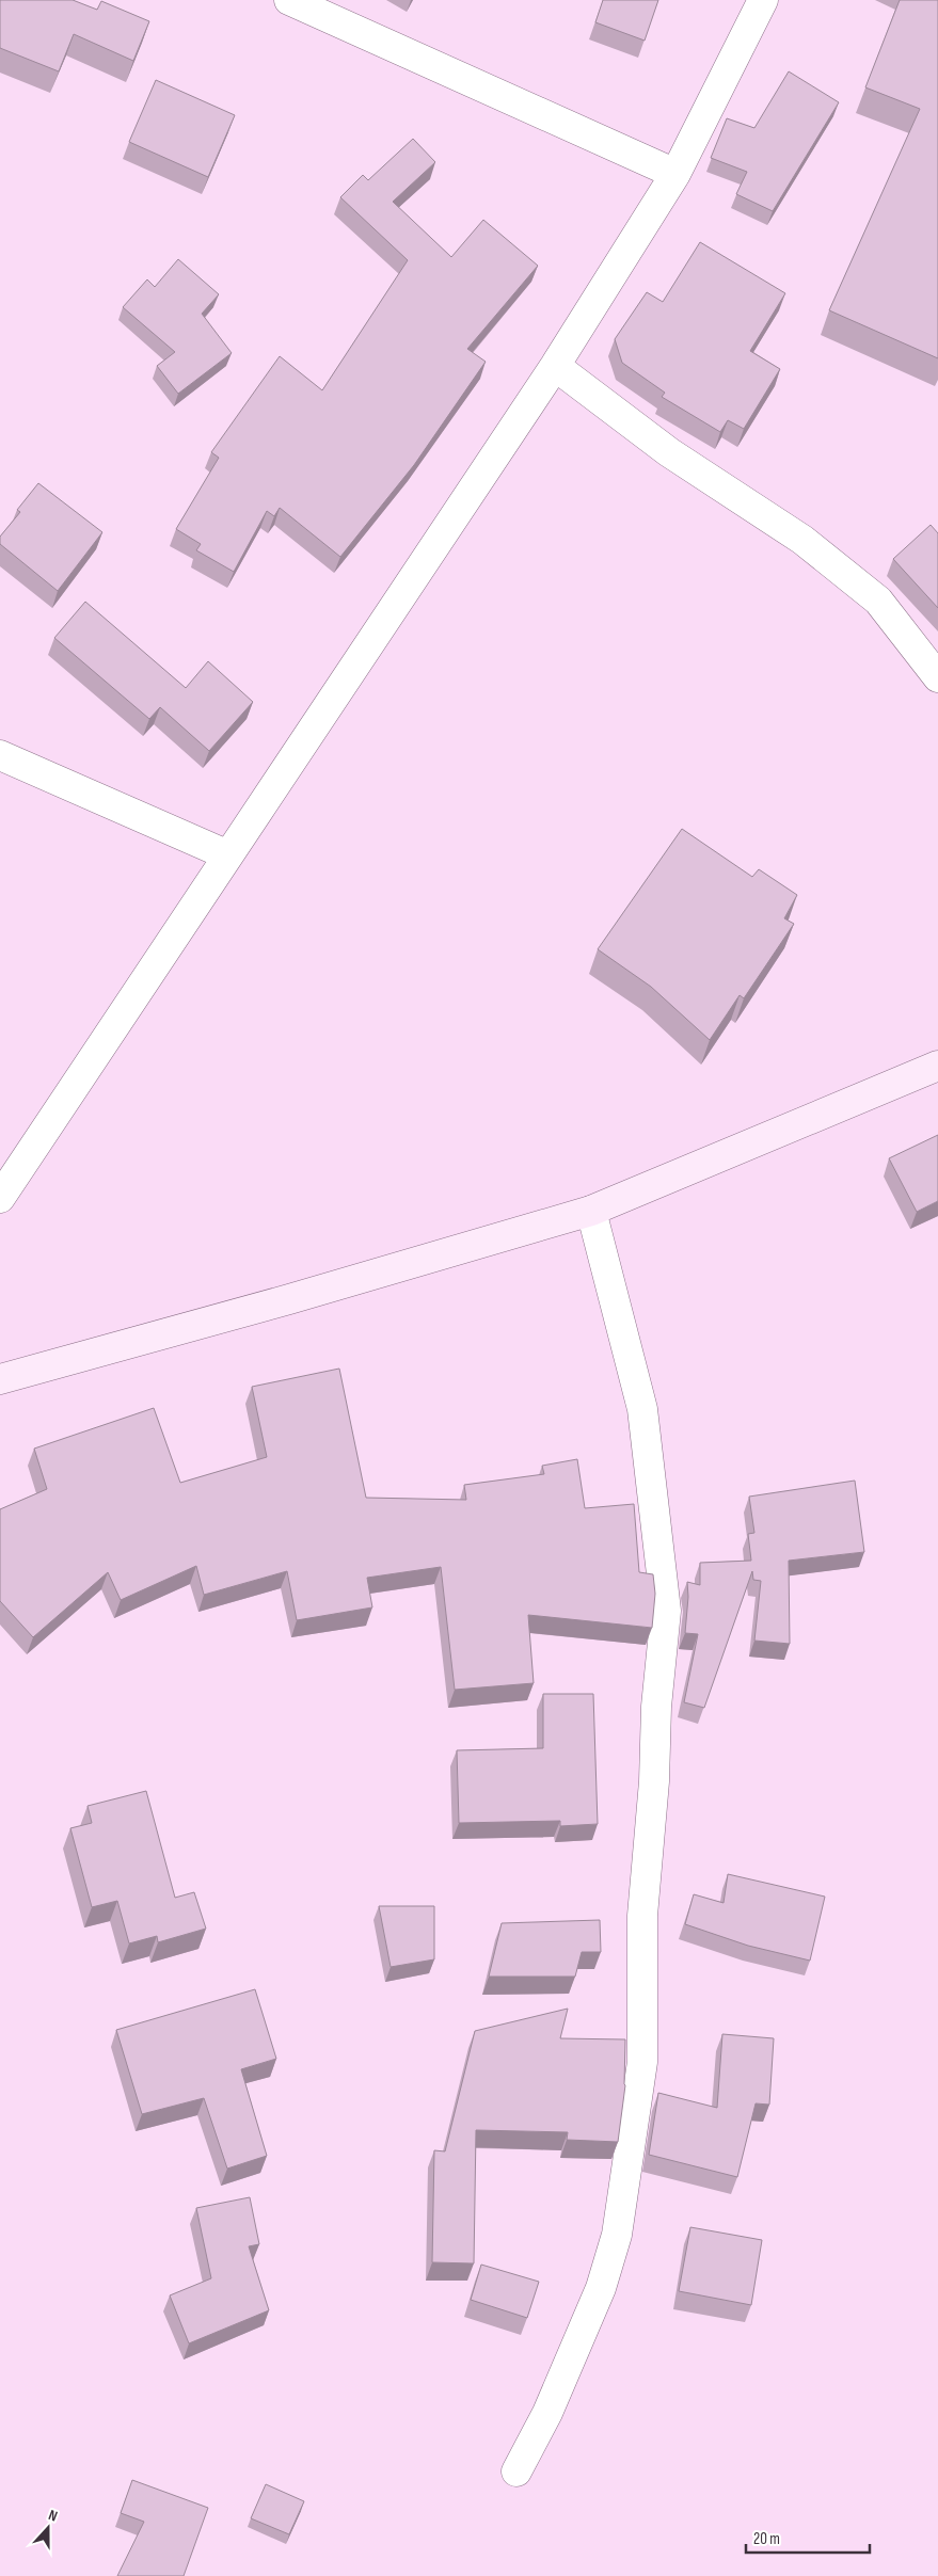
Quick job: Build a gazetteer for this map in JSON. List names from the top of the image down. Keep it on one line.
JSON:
{"scale_bar":"20 m","north":"top"}
